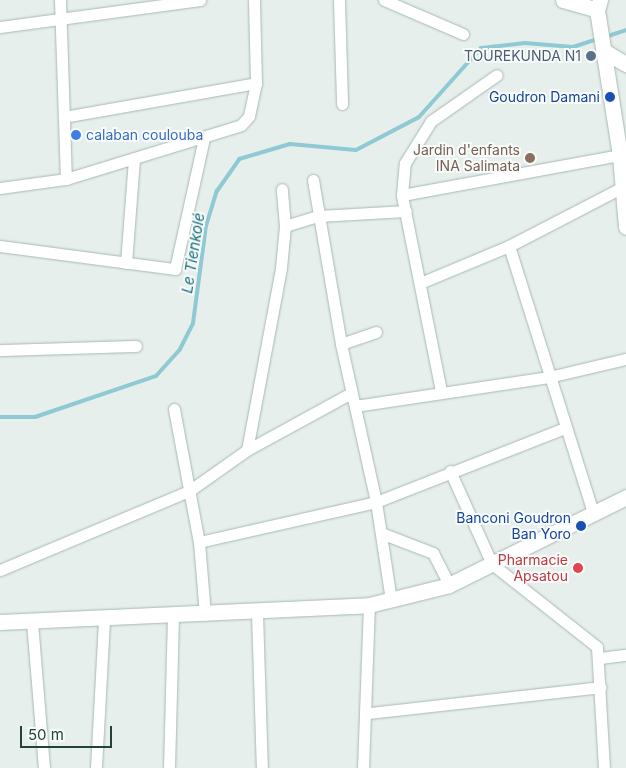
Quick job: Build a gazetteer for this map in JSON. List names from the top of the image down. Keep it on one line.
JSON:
{"water":["Le Tienkolé"],"places":["TOUREKUNDA N1","Goudron Damani","calaban coulouba","Jardin d'enfants INA Salimata","Banconi Goudron Ban Yoro","Pharmacie Apsatou"],"scale_bar":"50 m"}
